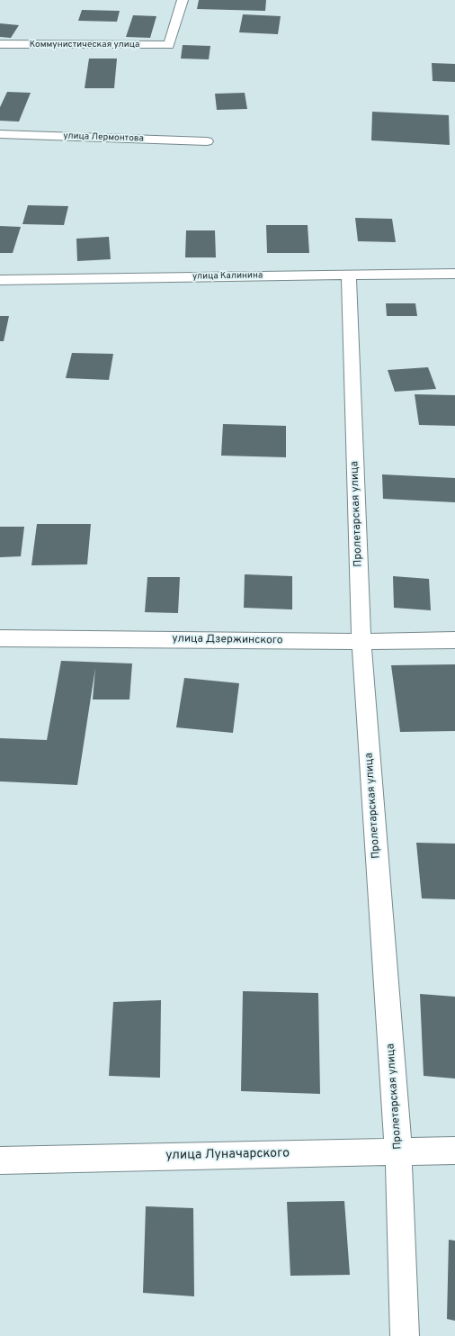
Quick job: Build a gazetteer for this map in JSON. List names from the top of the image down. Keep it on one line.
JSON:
{"streets":{"street":["Коммунистическая улица","улица Лермонтова","улица Калинина","Пролетарская улица","улица Дзержинского","улица Луначарского"]},"crossings":[["улица Калинина","Пролетарская улица"],["Пролетарская улица","улица Дзержинского"],["Пролетарская улица","улица Луначарского"]]}
